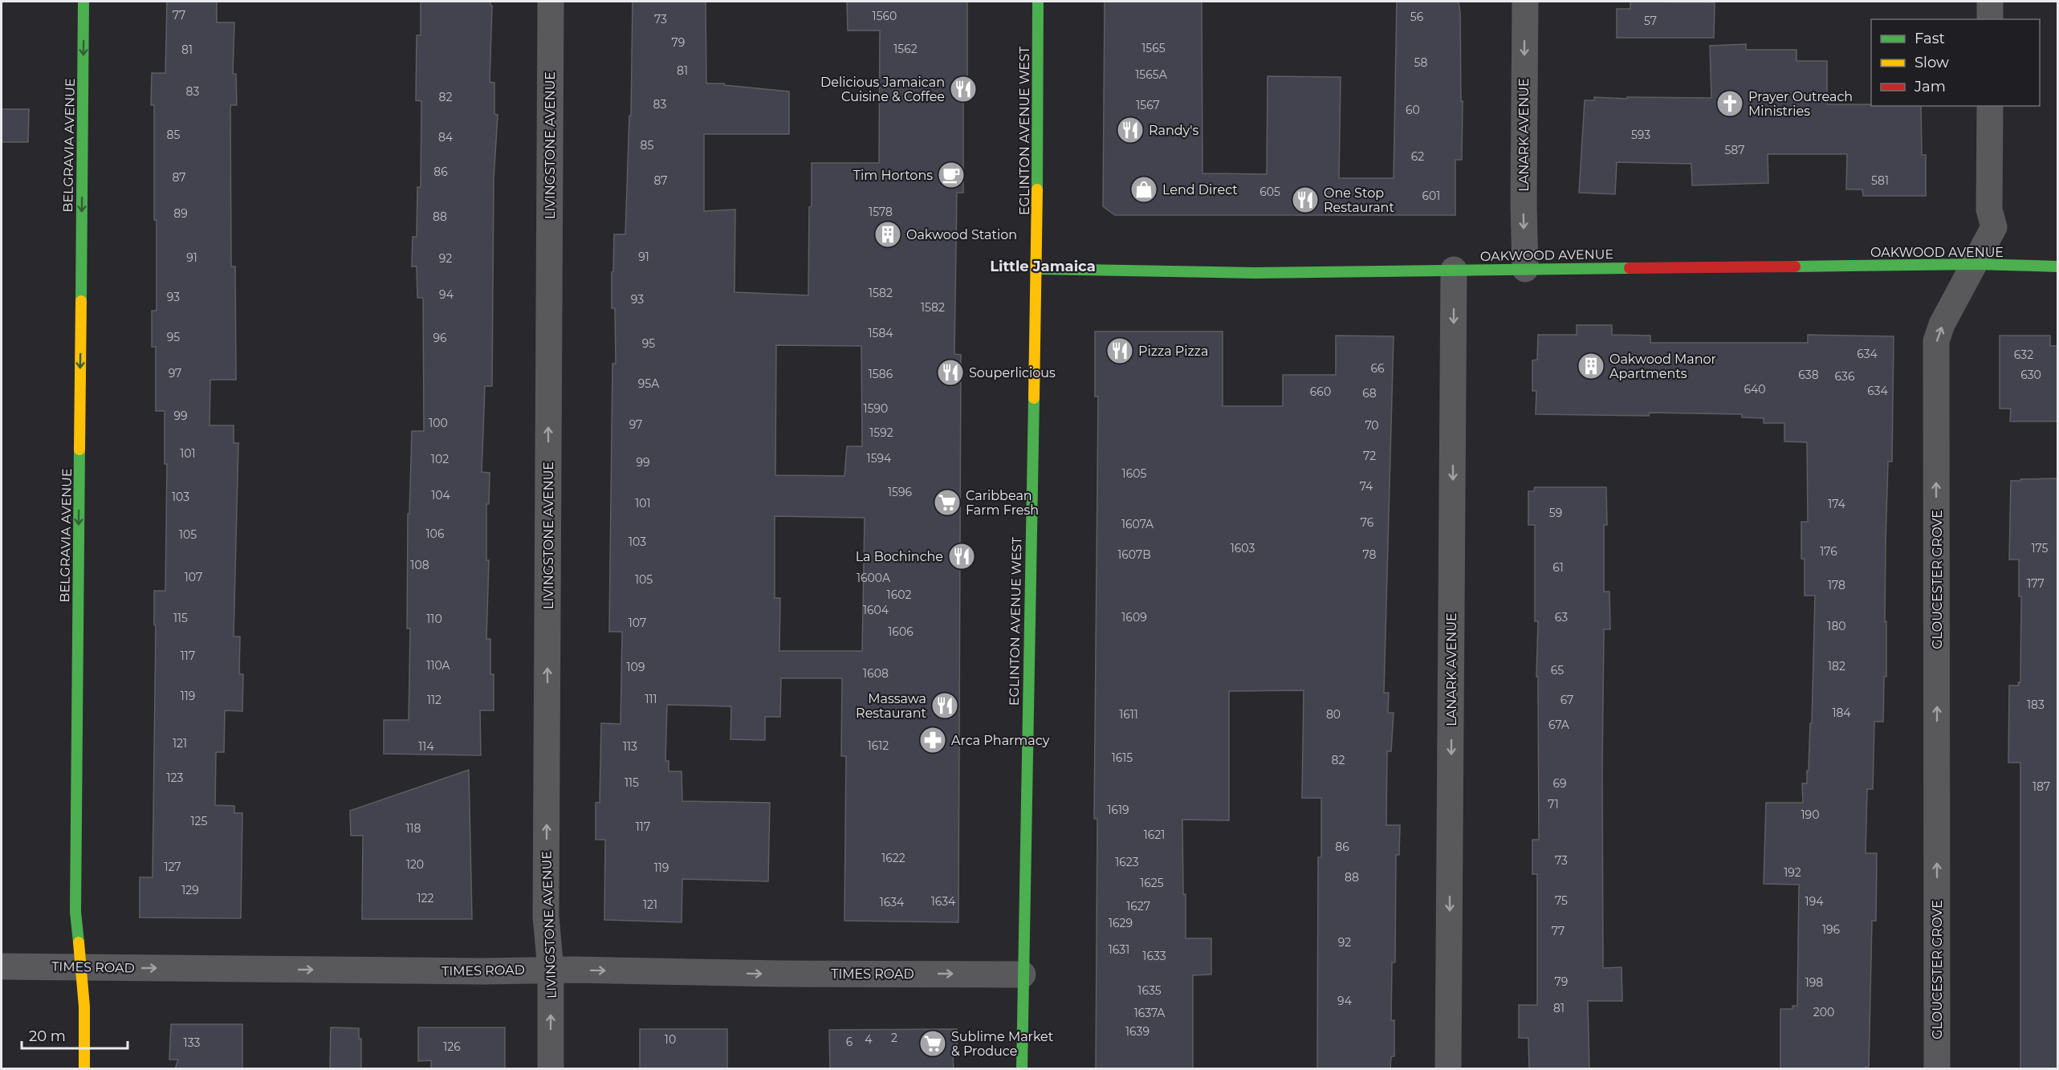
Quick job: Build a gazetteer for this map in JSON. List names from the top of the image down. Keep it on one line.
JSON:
{"streets":{"street":["EGLINTON AVENUE WEST","LANARK AVENUE","BELGRAVIA AVENUE","LIVINGSTONE AVENUE","OAKWOOD AVENUE","GLOUCESTER GROVE","TIMES ROAD"]},"crossings":[["EGLINTON AVENUE WEST","OAKWOOD AVENUE"],["EGLINTON AVENUE WEST","TIMES ROAD"],["LANARK AVENUE","OAKWOOD AVENUE"],["BELGRAVIA AVENUE","TIMES ROAD"],["LIVINGSTONE AVENUE","TIMES ROAD"],["OAKWOOD AVENUE","GLOUCESTER GROVE"]],"one_way":["LANARK AVENUE","BELGRAVIA AVENUE","LIVINGSTONE AVENUE","GLOUCESTER GROVE","TIMES ROAD"],"districts":["Little Jamaica"],"places":{"restaurant":["Delicious Jamaican Cuisine & Coffee","Randy's","One Stop Restaurant","Pizza Pizza","Souperlicious","La Bochinche","Massawa Restaurant"],"church":["Prayer Outreach Ministries"],"cafe":["Tim Hortons"],"shop":["Lend Direct"],"building":["Oakwood Station","Oakwood Manor Apartments"],"supermarket":["Caribbean Farm Fresh","Sublime Market & Produce"],"pharmacy":["Arca Pharmacy"]},"house_numbers":["77","1560","56","73","57","79","1565","1562","81","58","81","1565A","83","82","83","1567","60","85","593","84","85","587","62","86","87","87","581","605","601","1578","89","88","91","91","92","1582","94","93","93","1582","1584","95","96","95","634","632","66","97","1586","638","630","636","95A","640","634","660","68","1590","99","100","97","70","1592","101","72","1594","102","99","1605","74","1596","104","103","101","174","59","76","1607A","106","105","103","1603","175","176","1607B","78","108","61","107","1600A","105","177","178","1602","1604","1609","63","115","110","107","180","1606","117","110A","182","109","65","1608","119","111","112","67","183","184","1611","80","67A","121","1612","114","113","1615","82","123","115","69","187","71","1619","190","125","117","118","1621","86","1622","73","1623","120","127","119","192","88","1625","129","122","75","1634","194","1634","121","1627","1629","196","77","92","1631","1633","79","198","1635","94","81","200","1637A","1639","2","10","4","6","133","126"],"legend":["Fast","Slow","Jam"],"scale_bar":"20 m"}
